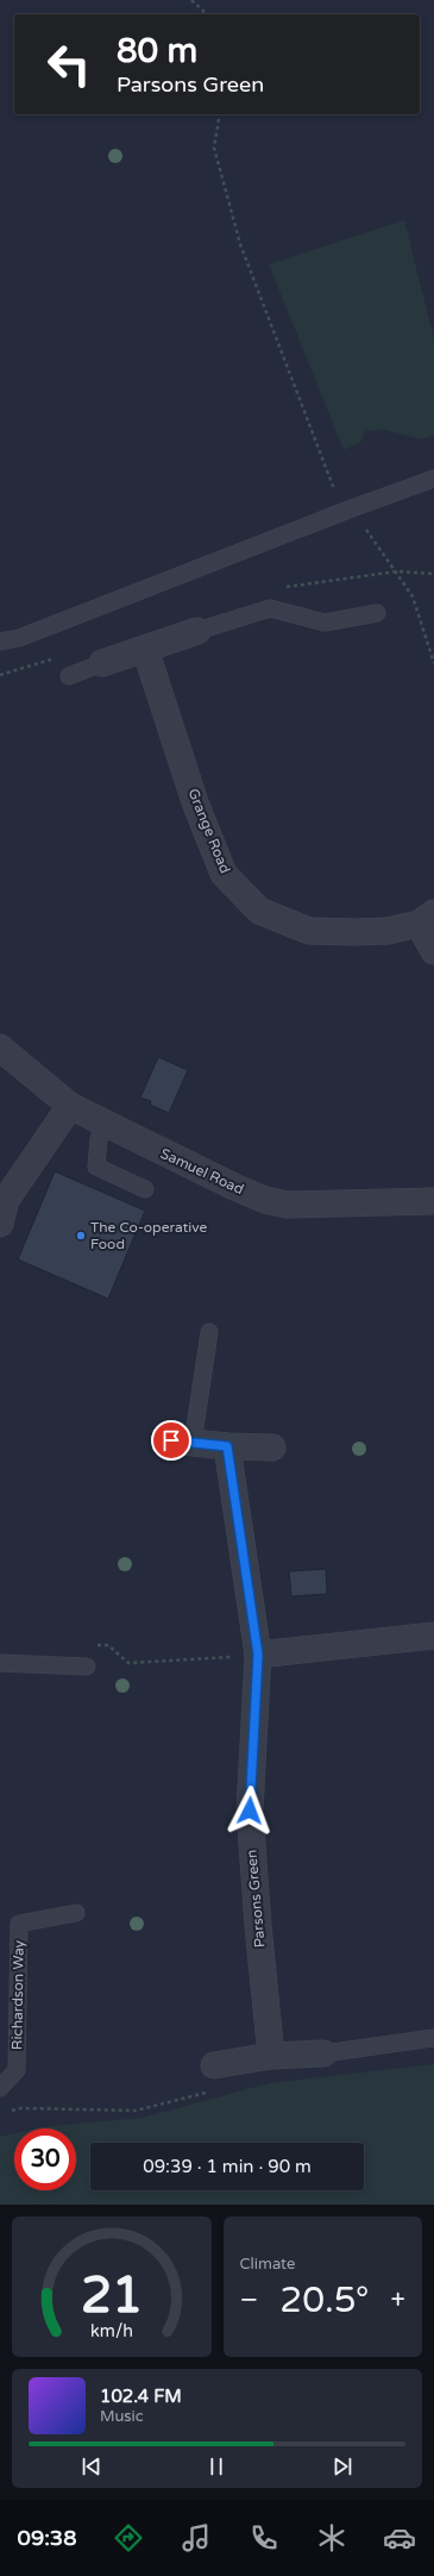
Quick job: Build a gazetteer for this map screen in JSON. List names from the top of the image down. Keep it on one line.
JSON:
{"streets":{"street":["Grange Road","Samuel Road","Parsons Green"],"lane":["Richardson Way"]},"places":["The Co-operative Food"],"page":{"turn":["80 m","Parsons Green"],"limit":"30","trip":"09:39 · 1 min · 90 m","tile":"Climate","heat":["−","20.5°","+"],"song":["102.4 FM","Music"],"tabs":"09:38","gauge":["21","km/h"]}}
